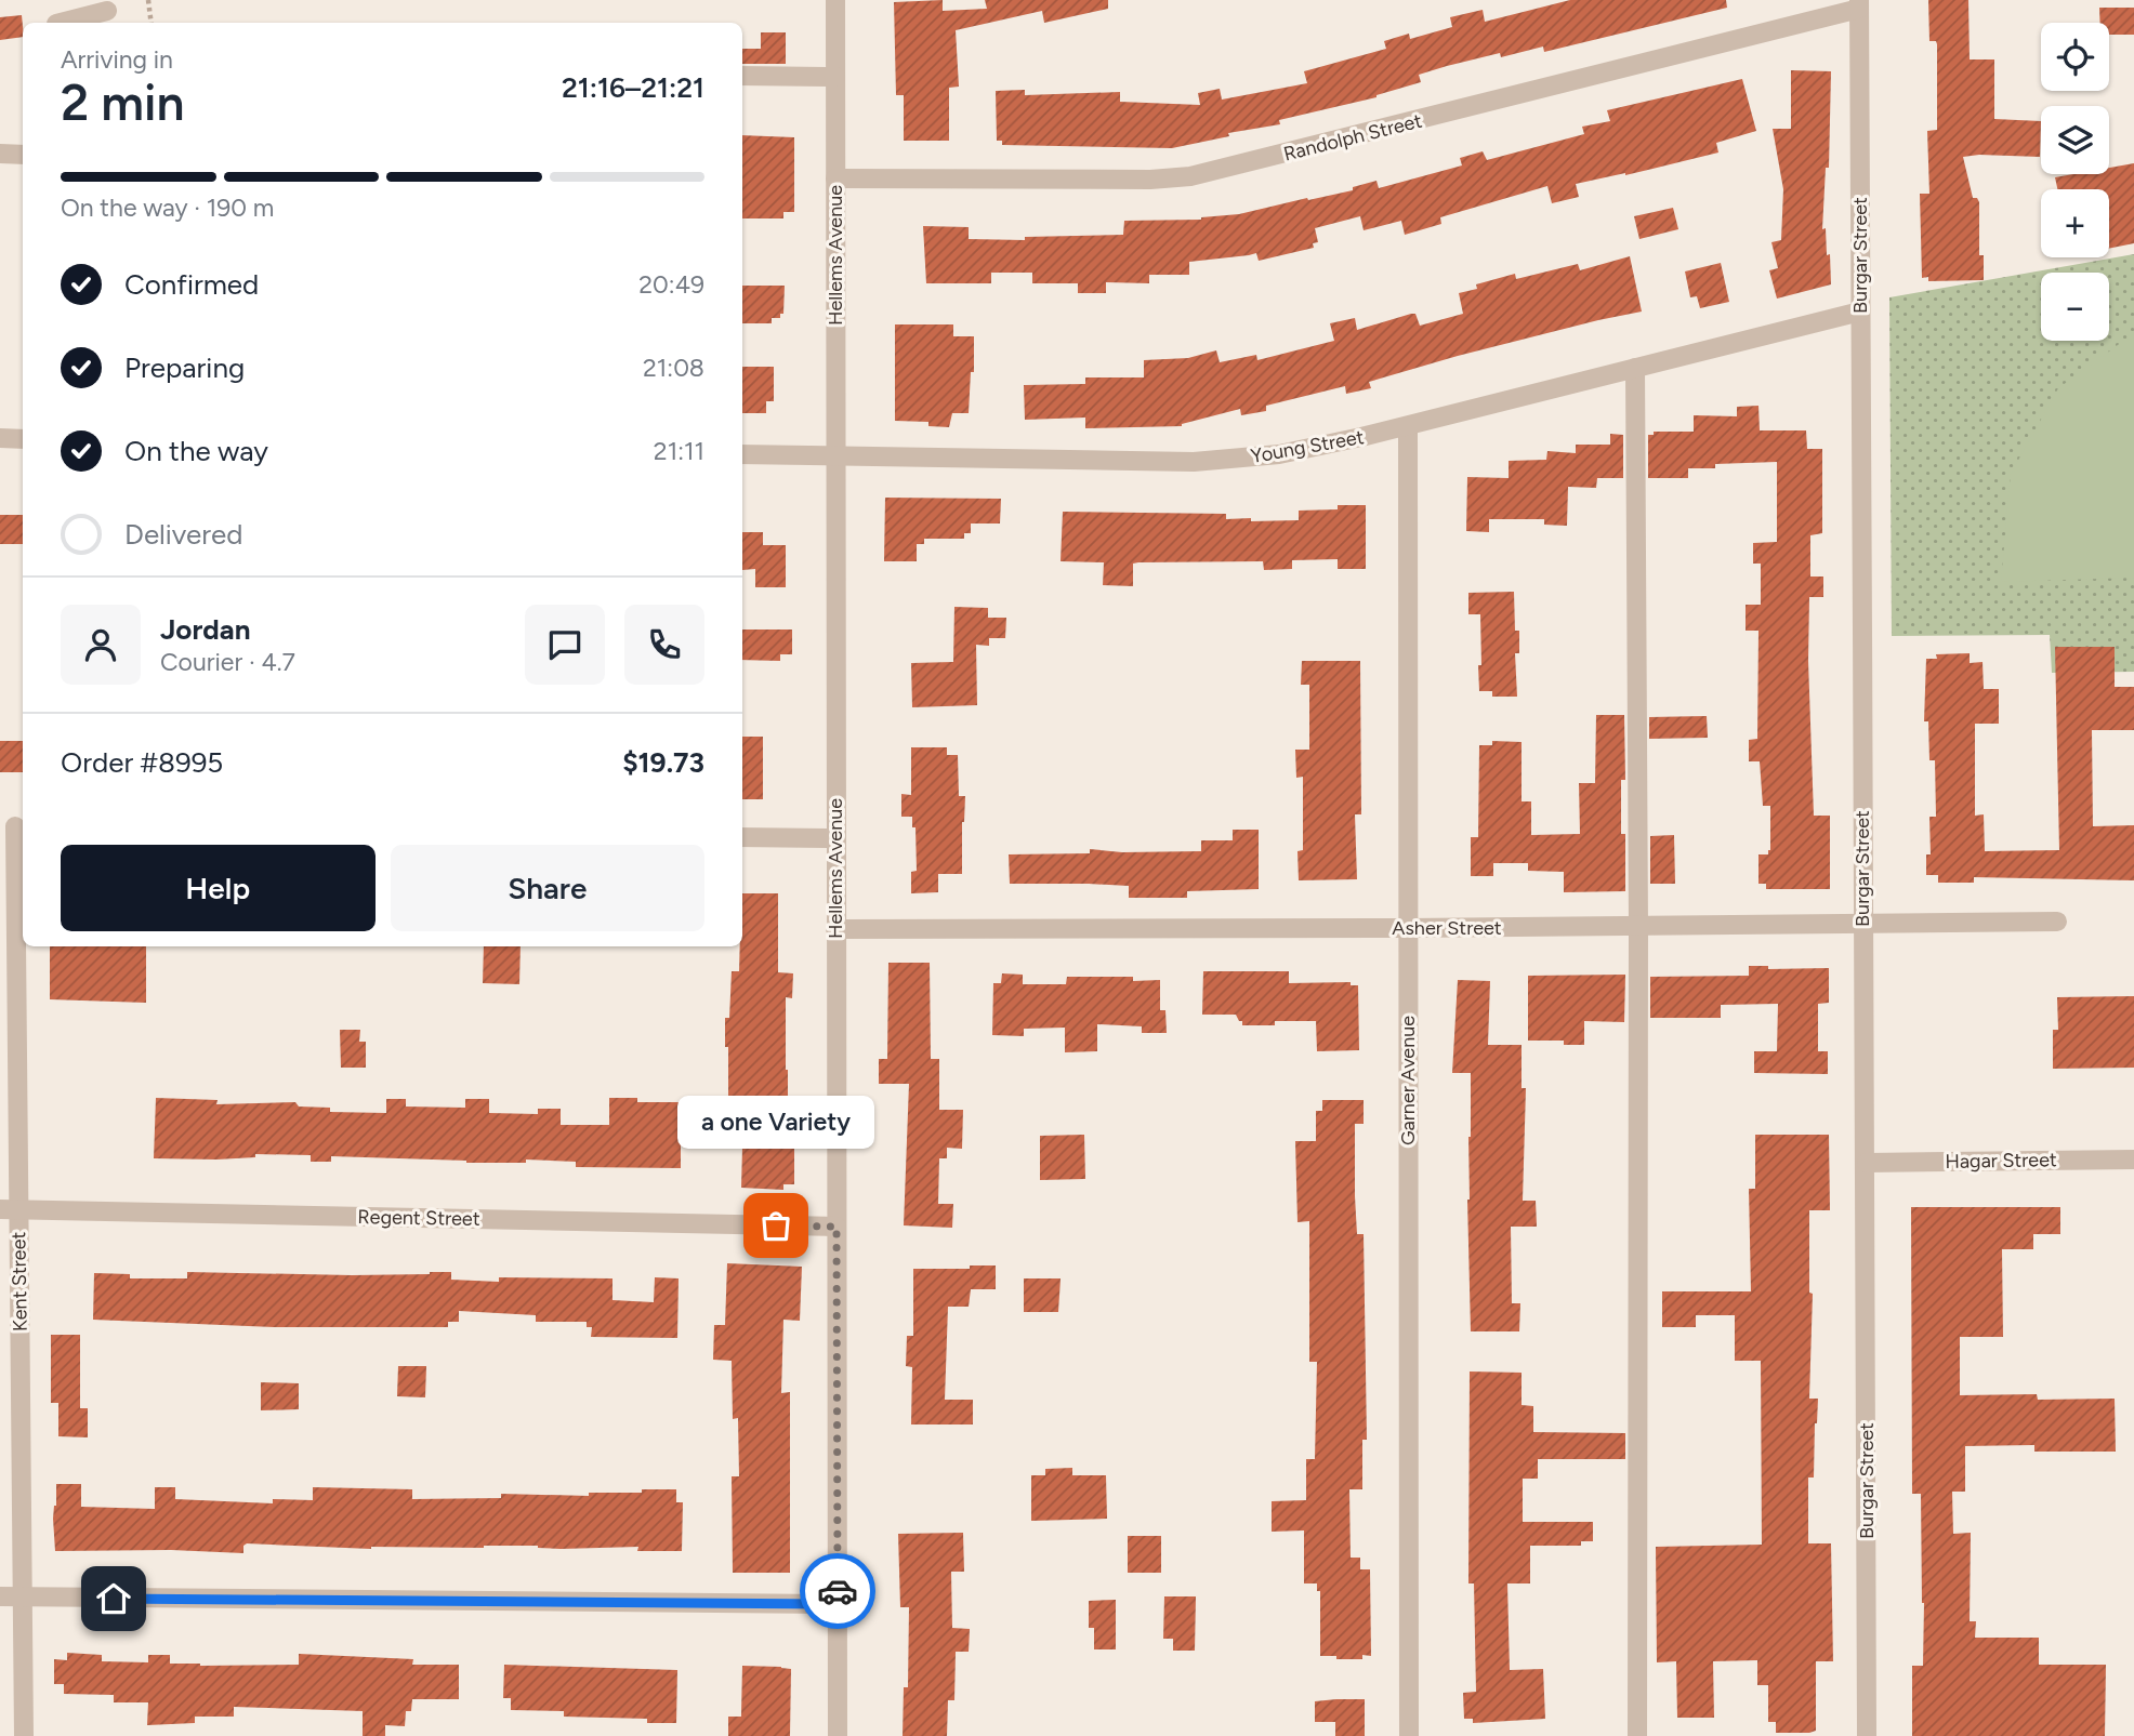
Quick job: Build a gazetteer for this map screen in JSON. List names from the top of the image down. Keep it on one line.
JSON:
{"streets":{"street":["Randolph Street","Hellems Avenue","Burgar Street","Young Street","Asher Street","Garner Avenue","Hagar Street","Regent Street","Kent Street"]},"crossings":[["Randolph Street","Hellems Avenue"],["Randolph Street","Burgar Street"],["Hellems Avenue","Young Street"],["Hellems Avenue","Asher Street"],["Hellems Avenue","Regent Street"],["Burgar Street","Young Street"],["Burgar Street","Asher Street"],["Burgar Street","Hagar Street"],["Young Street","Garner Avenue"],["Asher Street","Garner Avenue"],["Regent Street","Kent Street"]],"places":["a one Variety"],"page":{"map_buttons":["+","−"],"heading":["2 min","Arriving in","21:16–21:21"],"panel":["Jordan","Courier · 4.7","Order #8995","$19.73"],"bar":"On the way · 190 m","list":[["Confirmed","20:49"],["Preparing","21:08"],["On the way","21:11"],"Delivered"],"buttons":["Help","Share"],"bubble":"a one Variety"}}
